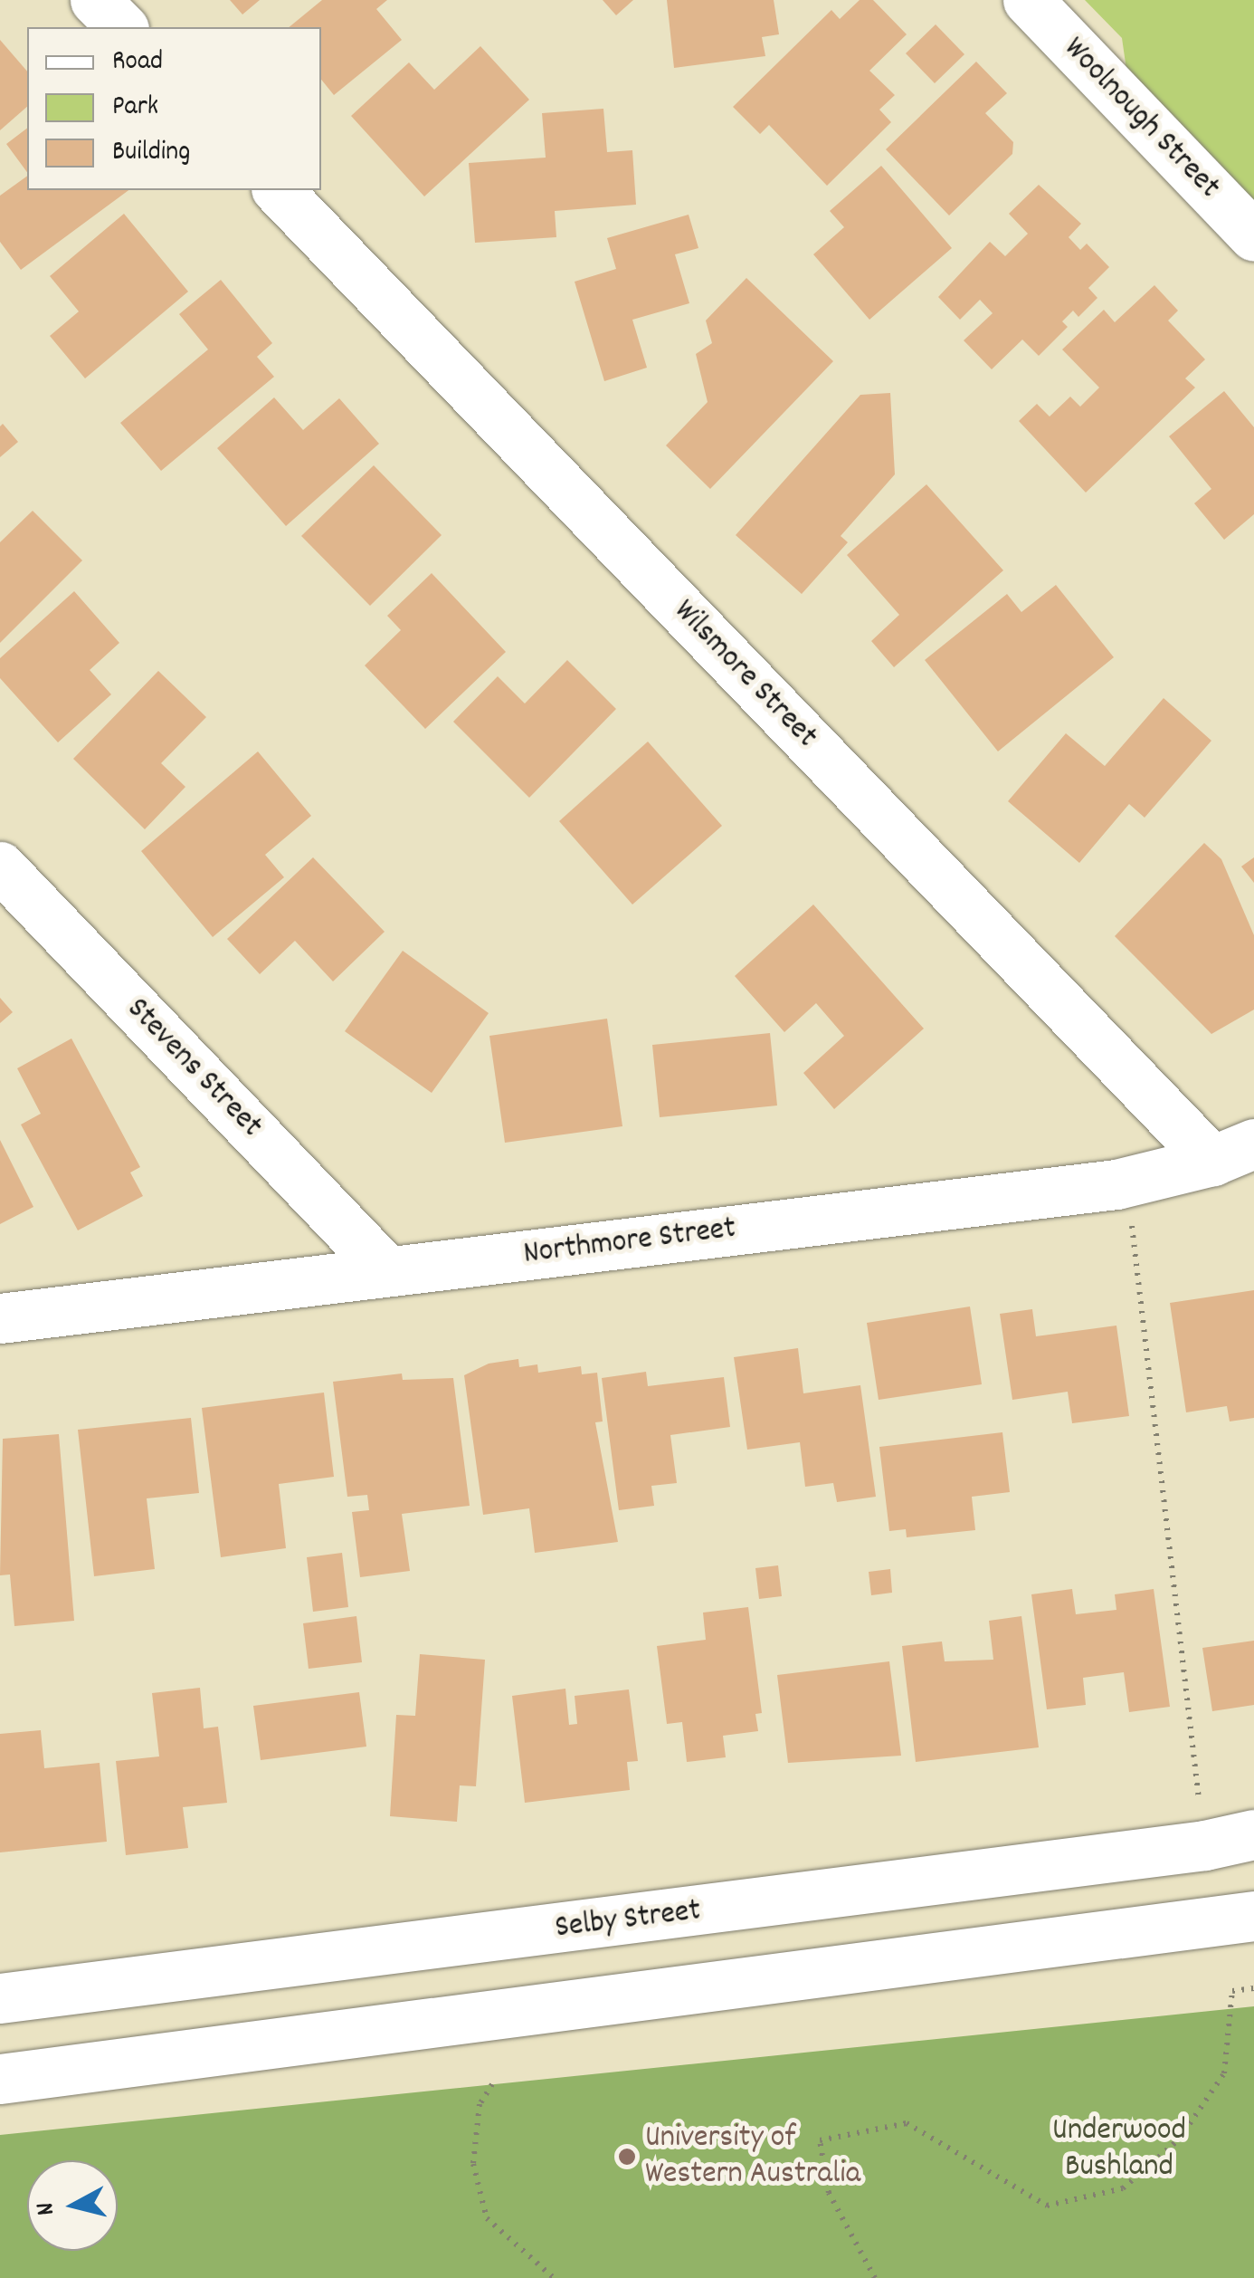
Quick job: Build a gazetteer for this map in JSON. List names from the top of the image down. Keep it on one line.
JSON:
{"streets":{"street":["Woolnough Street","Wilsmore Street","Stevens Street","Northmore Street","Selby Street"]},"crossings":[["Wilsmore Street","Northmore Street"],["Stevens Street","Northmore Street"]],"parks":["Underwood Bushland"],"places":["University of Western Australia"],"legend":["Road","Park","Building"],"north":"left"}
